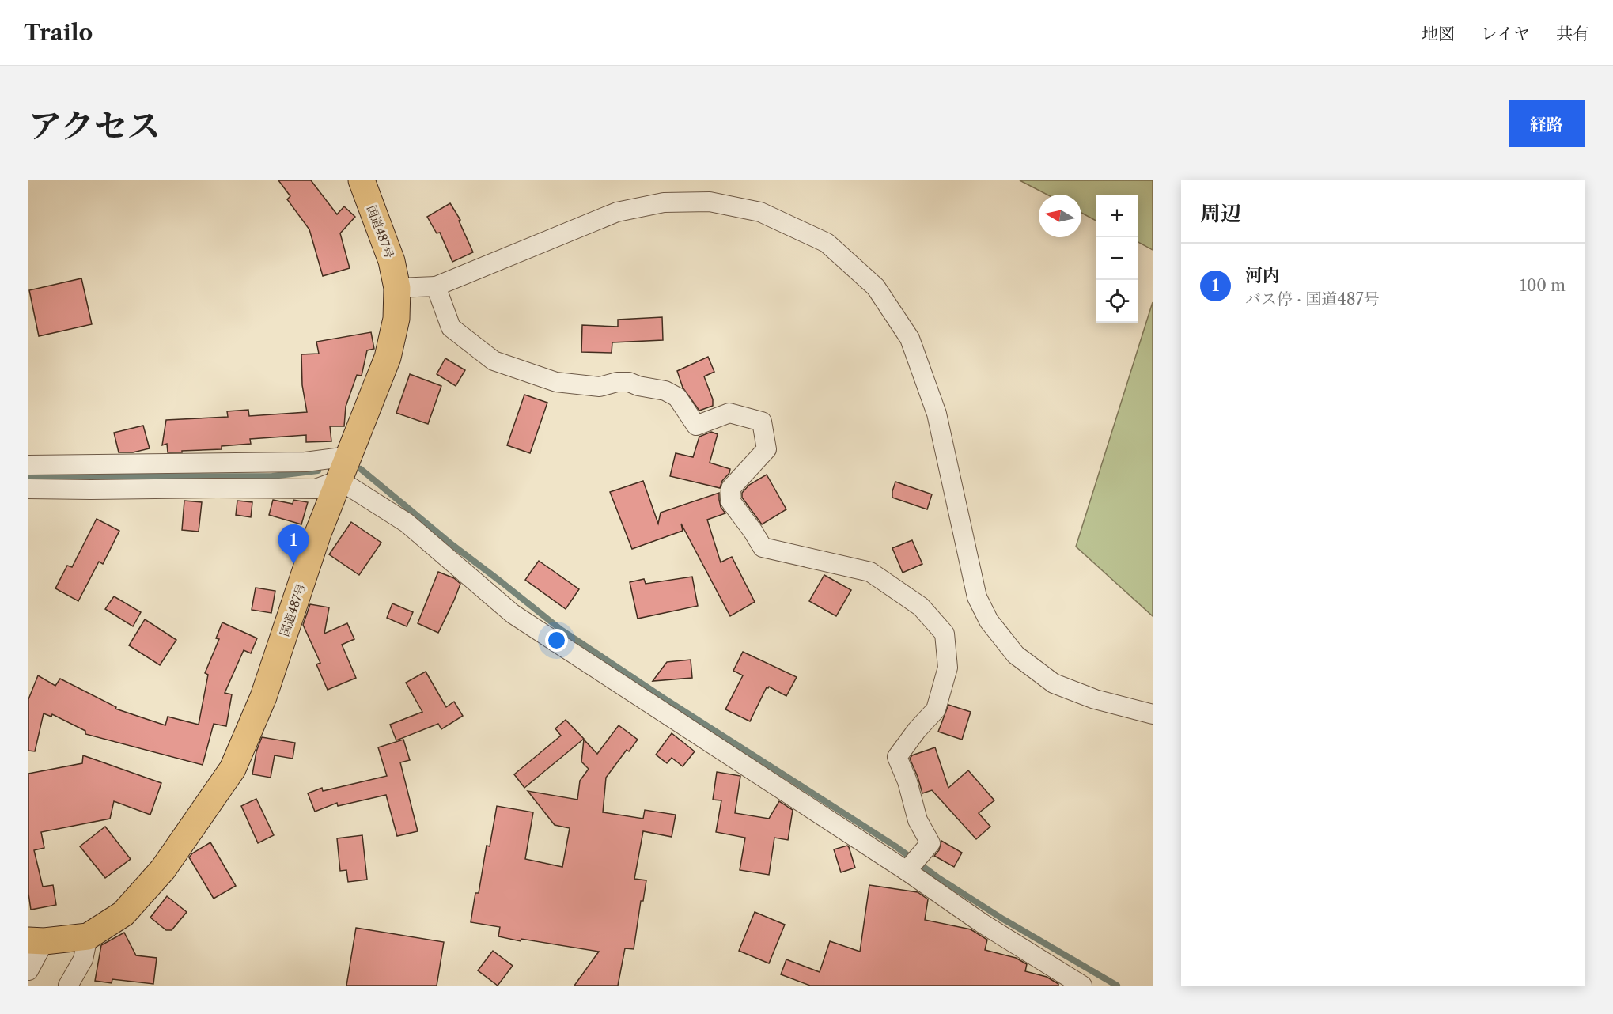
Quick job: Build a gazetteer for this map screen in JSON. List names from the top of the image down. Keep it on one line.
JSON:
{"streets":{"highway":["国道487号"]},"north":"left","page":{"header":"Trailo","nav":["地図","レイヤ","共有"],"title":"アクセス","buttons":"経路","heading":"周辺","map_buttons":["+","−"],"list":[{"mark":"1","name":"河内","note":"バス停 · 国道487号","value":"100 m"}],"pins":"1"}}
